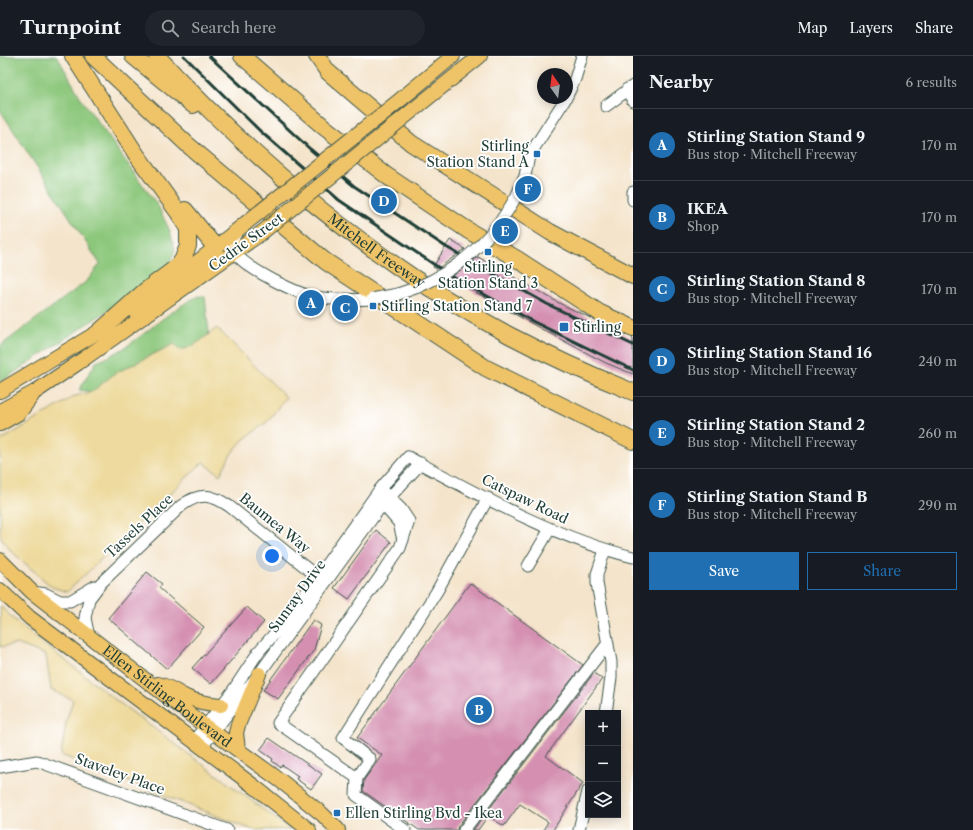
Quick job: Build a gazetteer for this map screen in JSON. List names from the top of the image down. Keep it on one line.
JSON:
{"streets":{"highway":["Mitchell Freeway"],"main road":["Cedric Street","Ellen Stirling Boulevard"],"street":["Catspaw Road","Baumea Way","Tassels Place","Sunray Drive","Staveley Place"]},"crossings":[["Catspaw Road","Sunray Drive"],["Baumea Way","Tassels Place"],["Baumea Way","Sunray Drive"],["Tassels Place","Ellen Stirling Boulevard"],["Sunray Drive","Ellen Stirling Boulevard"]],"places":{"transit":["Stirling Station Stand A","Stirling Station Stand 3","Stirling Station Stand 7","Stirling","Ellen Stirling Bvd - Ikea"]},"north":"top","page":{"header":"Turnpoint","search":"Search here","nav":["Map","Layers","Share"],"heading":["Nearby","6 results"],"list":[{"mark":"A","name":"Stirling Station Stand 9","note":"Bus stop · Mitchell Freeway","value":"170 m"},{"mark":"B","name":"IKEA","note":"Shop","value":"170 m"},{"mark":"C","name":"Stirling Station Stand 8","note":"Bus stop · Mitchell Freeway","value":"170 m"},{"mark":"D","name":"Stirling Station Stand 16","note":"Bus stop · Mitchell Freeway","value":"240 m"},{"mark":"E","name":"Stirling Station Stand 2","note":"Bus stop · Mitchell Freeway","value":"260 m"},{"mark":"F","name":"Stirling Station Stand B","note":"Bus stop · Mitchell Freeway","value":"290 m"}],"pins":["F","D","E","A","C","B"],"buttons":["Save","Share"],"map_buttons":["+","−"]}}
